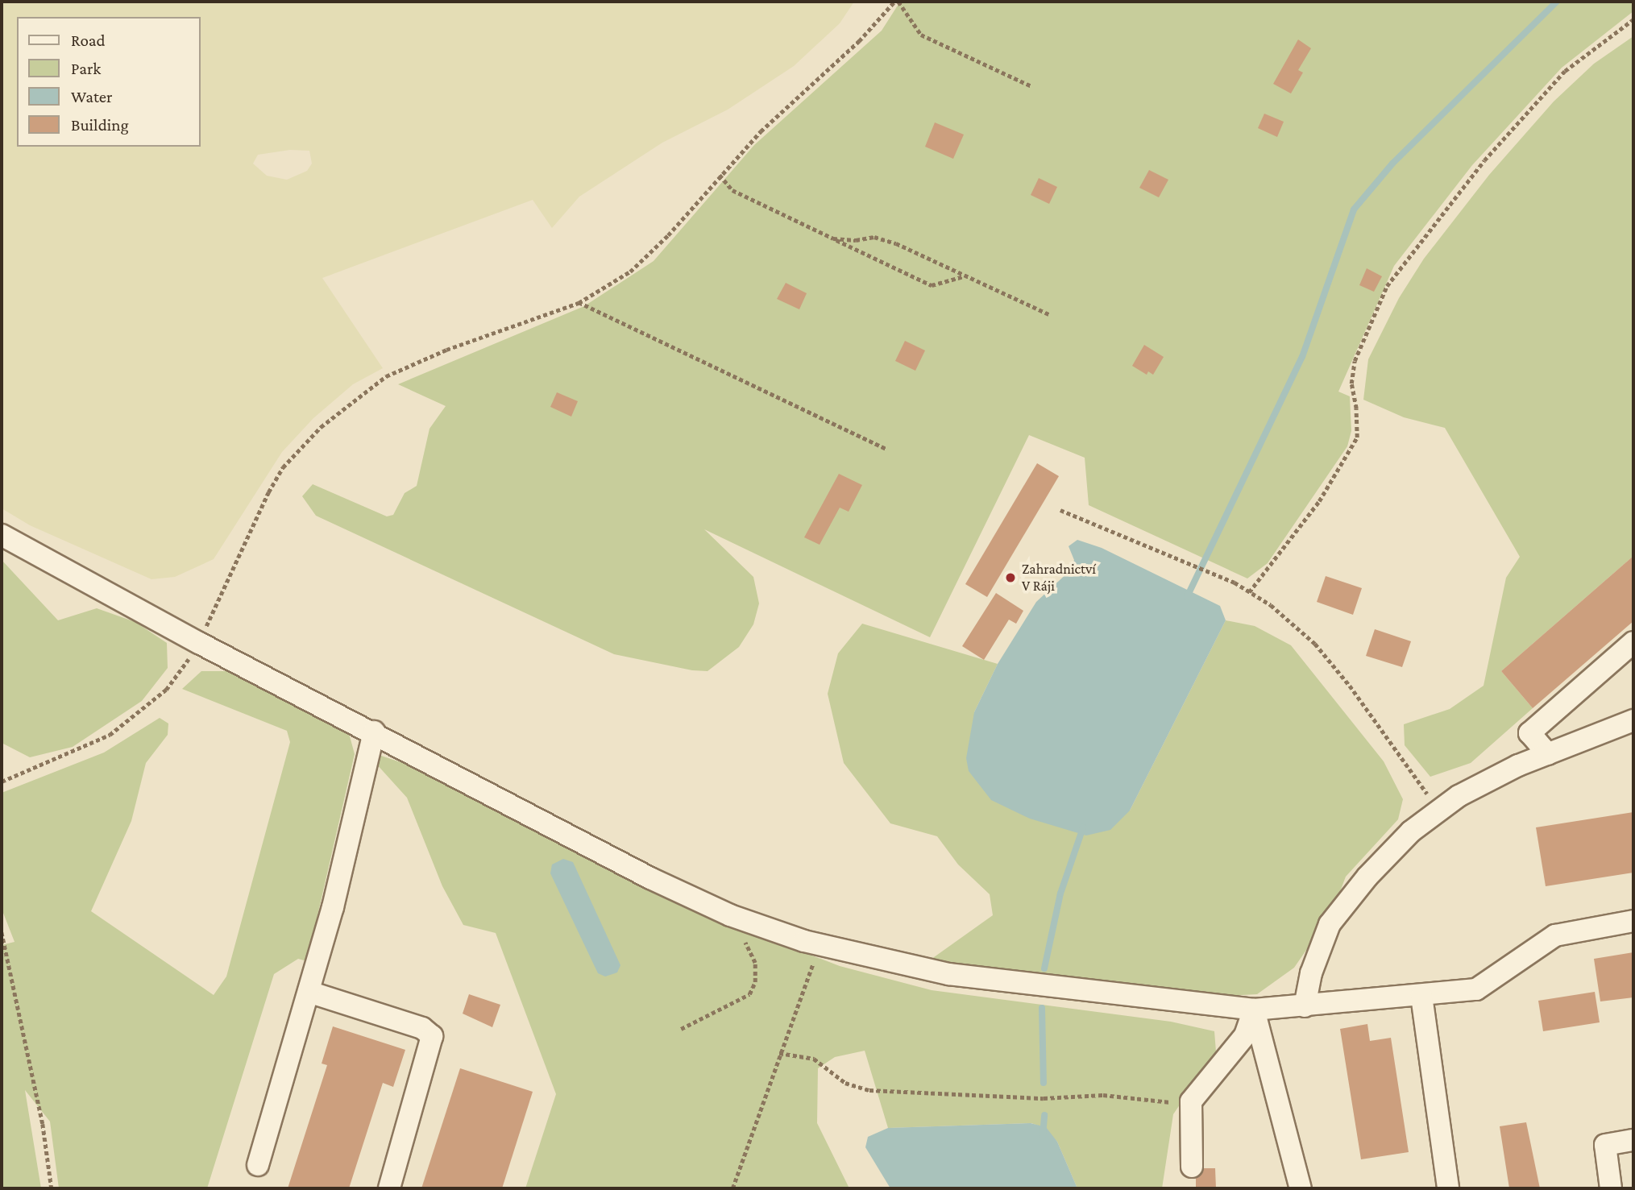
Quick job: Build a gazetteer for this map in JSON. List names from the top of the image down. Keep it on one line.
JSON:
{"places":["Zahradnictví V Ráji"],"legend":["Road","Park","Water","Building"]}
